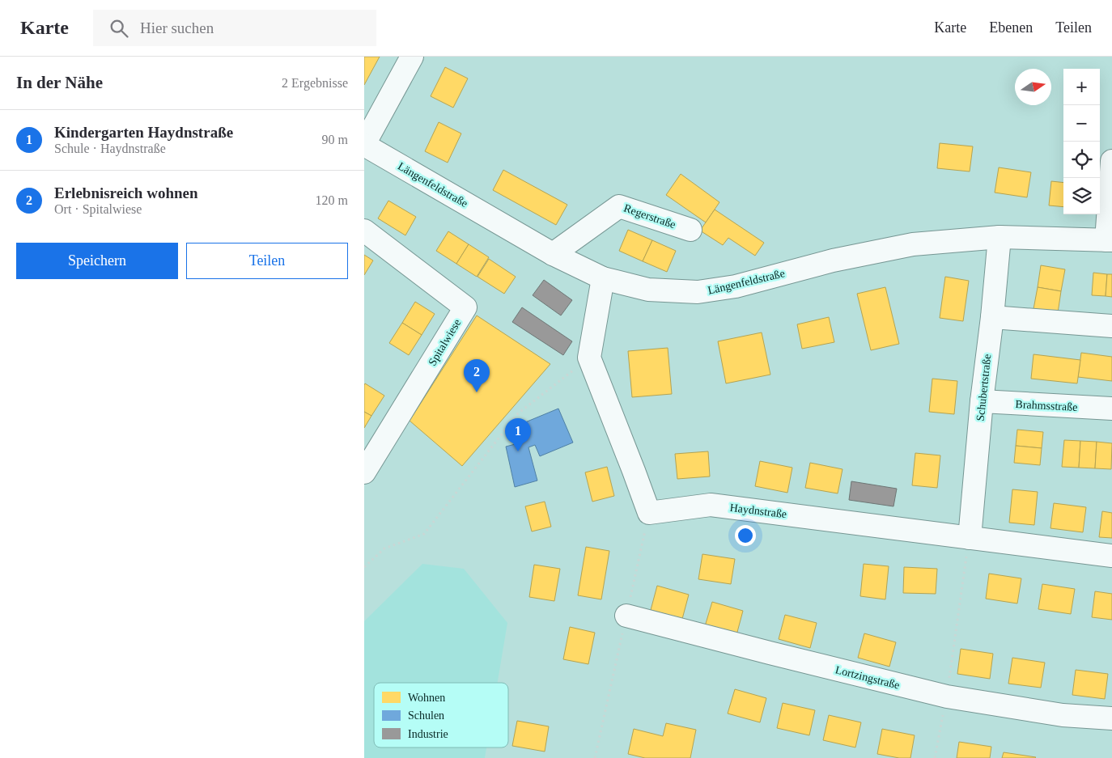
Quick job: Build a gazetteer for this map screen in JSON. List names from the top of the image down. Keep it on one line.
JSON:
{"streets":{"street":["Längenfeldstraße","Regerstraße","Spitalwiese","Schubertstraße","Brahmsstraße","Haydnstraße","Lortzingstraße"]},"crossings":[["Längenfeldstraße","Regerstraße"],["Längenfeldstraße","Schubertstraße"],["Schubertstraße","Brahmsstraße"],["Schubertstraße","Haydnstraße"]],"legend":["Wohnen","Schulen","Industrie"],"north":"right","page":{"header":"Karte","search":"Hier suchen","nav":["Karte","Ebenen","Teilen"],"heading":["In der Nähe","2 Ergebnisse"],"map_buttons":["+","−"],"list":[{"mark":"1","name":"Kindergarten Haydnstraße","note":"Schule · Haydnstraße","value":"90 m"},{"mark":"2","name":"Erlebnisreich wohnen","note":"Ort · Spitalwiese","value":"120 m"}],"buttons":["Speichern","Teilen"],"pins":["2","1"]}}
